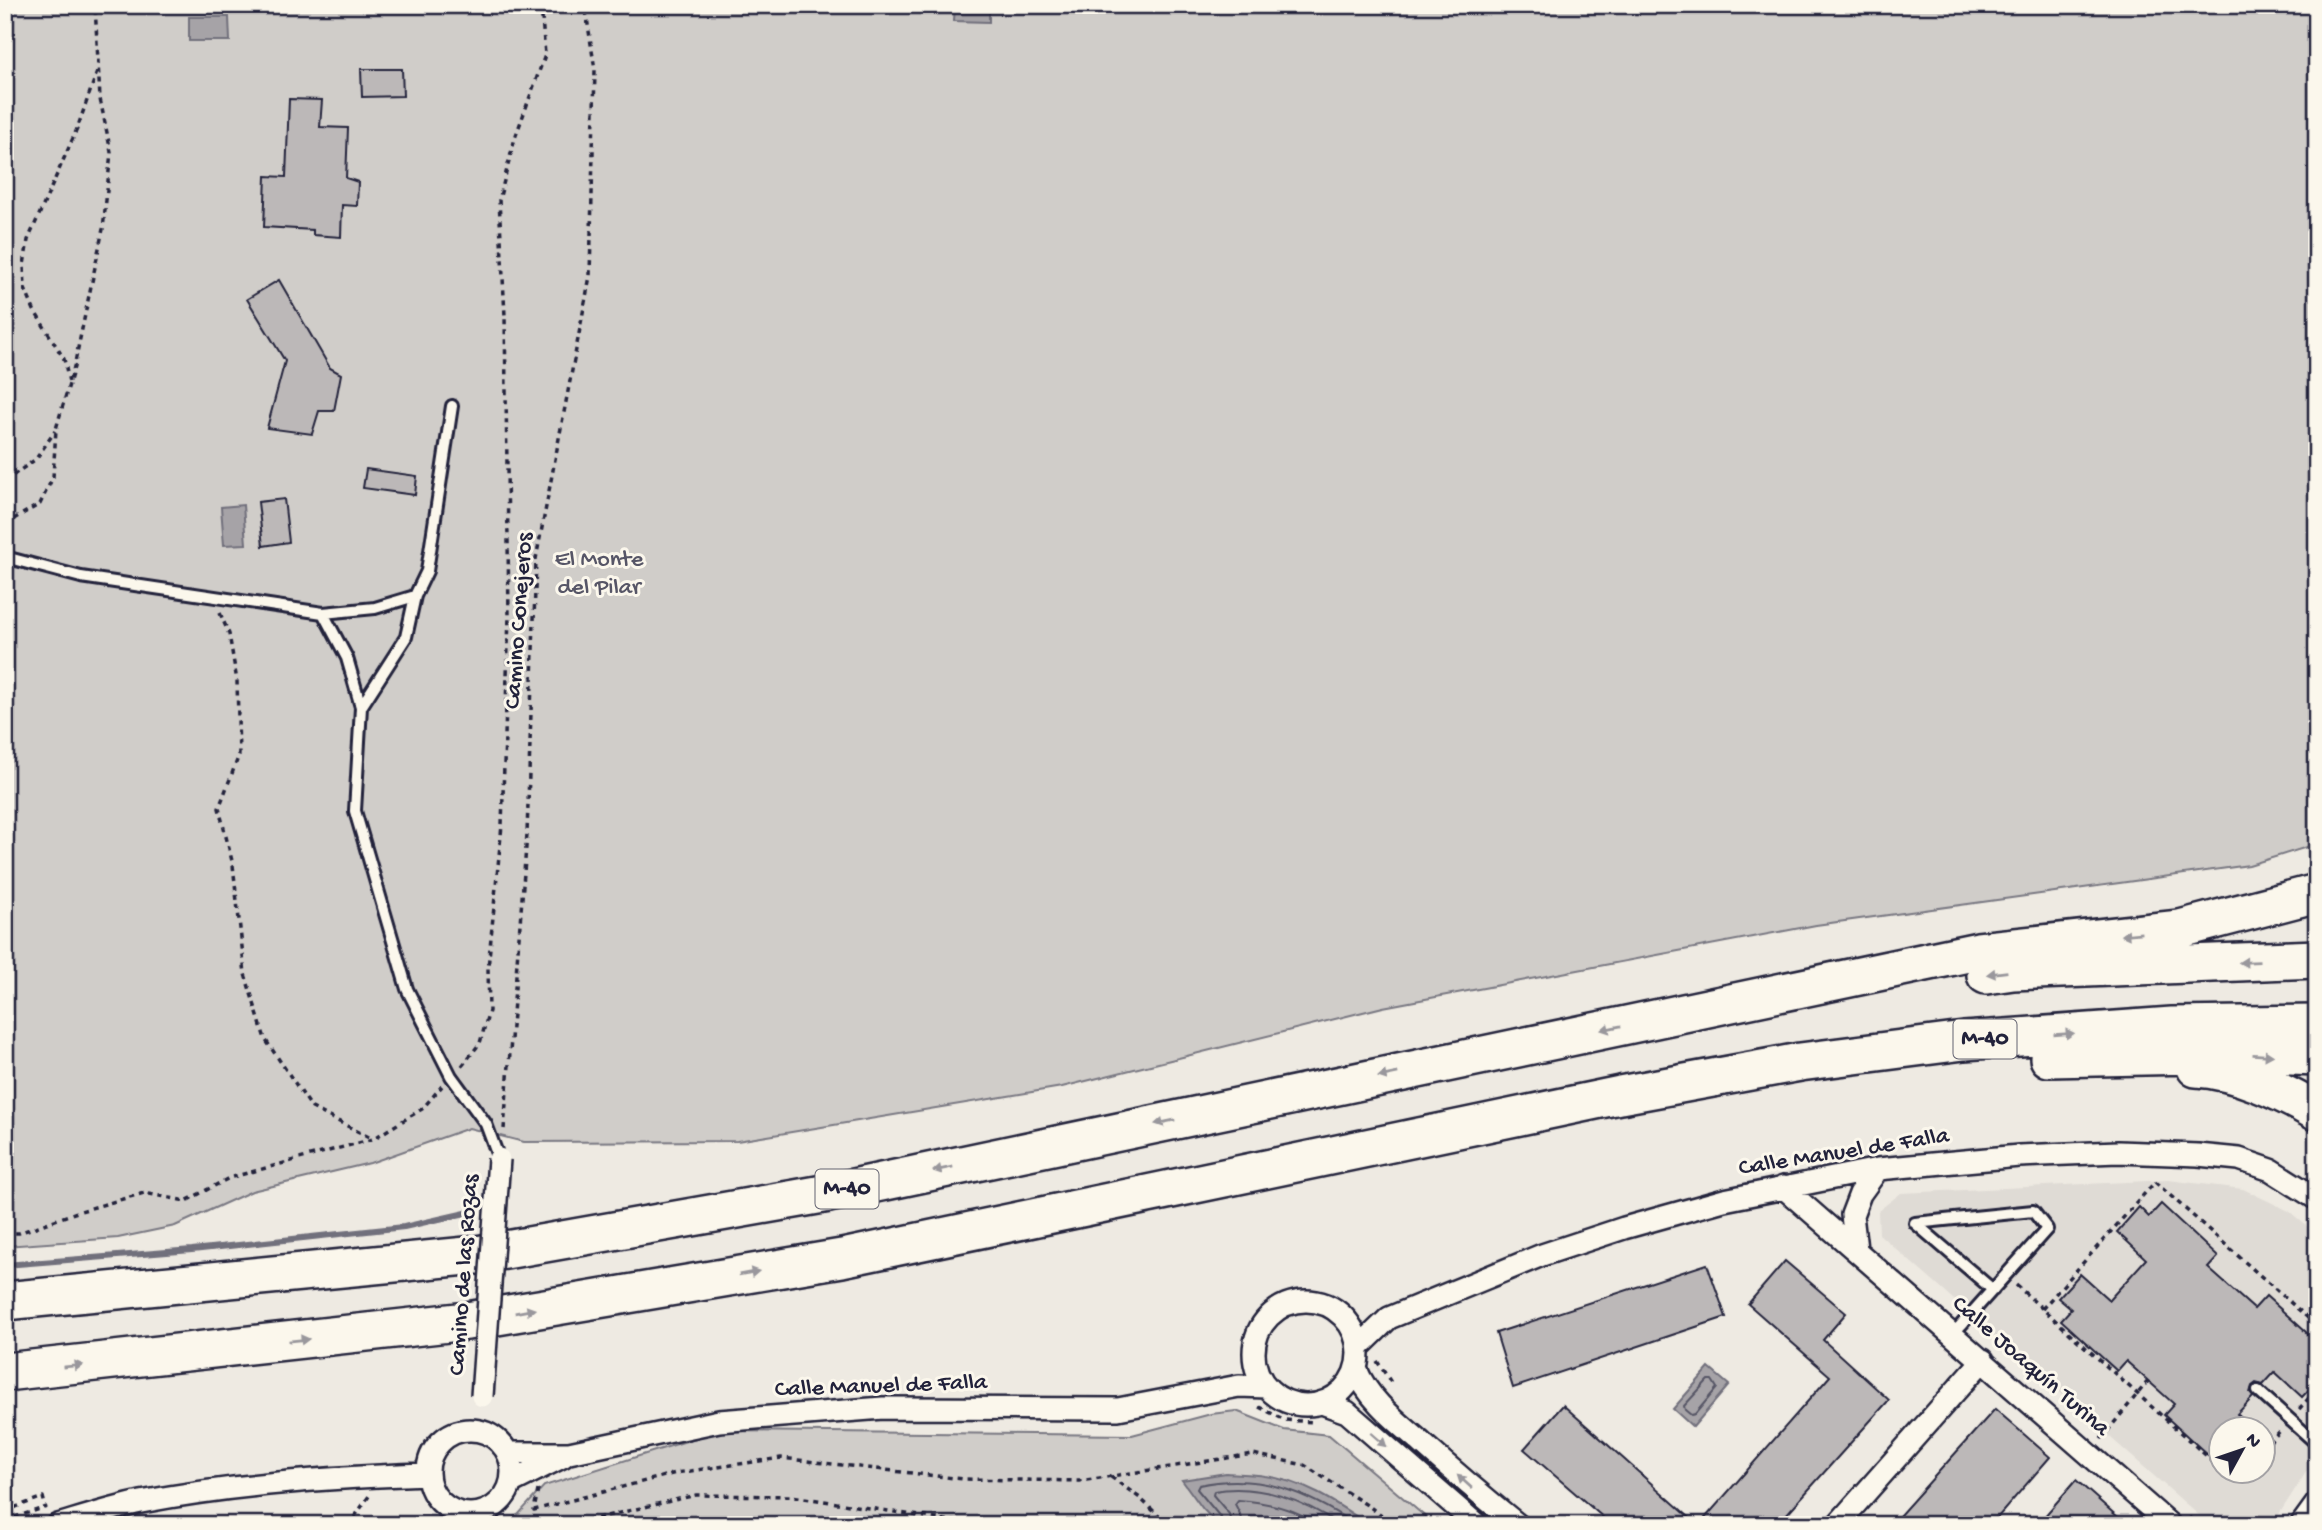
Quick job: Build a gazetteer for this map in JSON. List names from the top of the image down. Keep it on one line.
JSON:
{"streets":{"highway":["M-40"],"street":["Calle Manuel de Falla","Camino de las Rozas","Calle Joaquín Turina"],"path":["Camino Conejeros"]},"crossings":[["Camino Conejeros","Camino de las Rozas"],["Calle Manuel de Falla","Camino de las Rozas"],["Calle Manuel de Falla","Calle Joaquín Turina"]],"parks":["El Monte del Pilar"],"north":"top right"}
